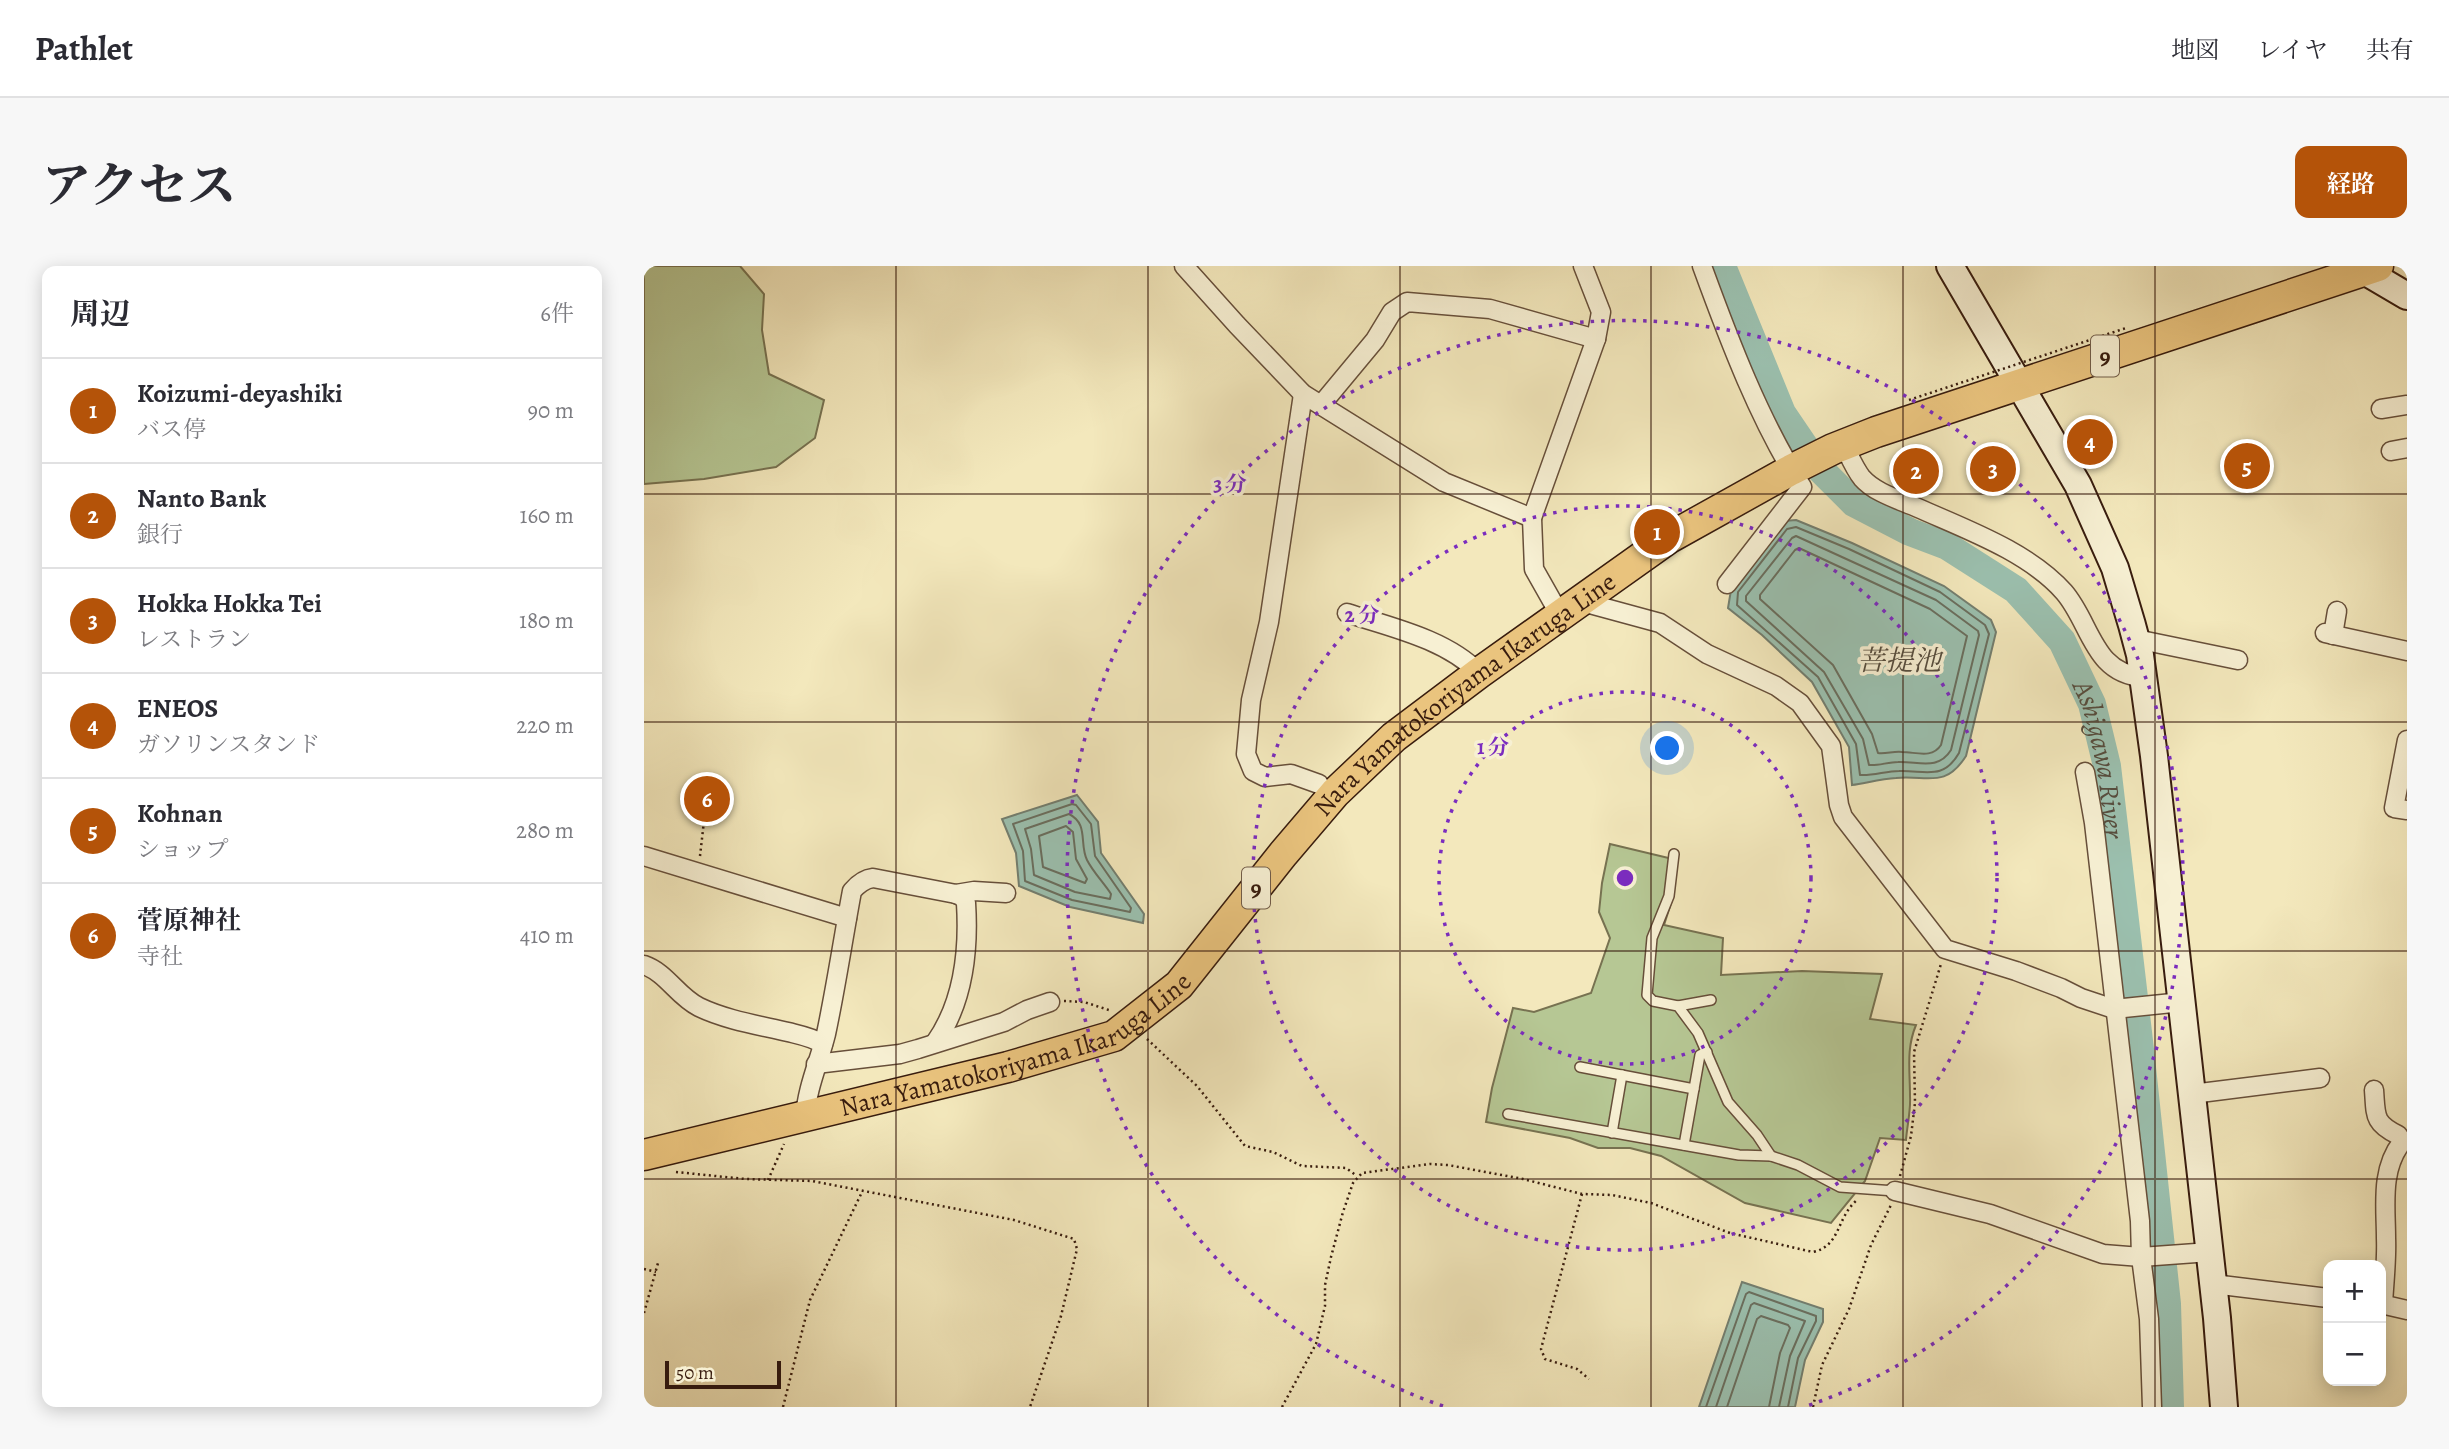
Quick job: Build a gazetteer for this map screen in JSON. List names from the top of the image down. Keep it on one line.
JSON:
{"streets":{"main road":["9","Nara Yamatokoriyama Ikaruga Line"]},"water":["菩提池","Ashigawa River"],"scale_bar":"50 m","page":{"header":"Pathlet","nav":["地図","レイヤ","共有"],"title":"アクセス","buttons":"経路","heading":["周辺","6件"],"list":[{"mark":"1","name":"Koizumi-deyashiki","note":"バス停","value":"90 m"},{"mark":"2","name":"Nanto Bank","note":"銀行","value":"160 m"},{"mark":"3","name":"Hokka Hokka Tei","note":"レストラン","value":"180 m"},{"mark":"4","name":"ENEOS","note":"ガソリンスタンド","value":"220 m"},{"mark":"5","name":"Kohnan","note":"ショップ","value":"280 m"},{"mark":"6","name":"菅原神社","note":"寺社","value":"410 m"}],"pins":["4","5","3","2","1","6"],"map_buttons":["+","−"],"scale":"50 m"},"rings":["3 分","2 分","1 分"]}
